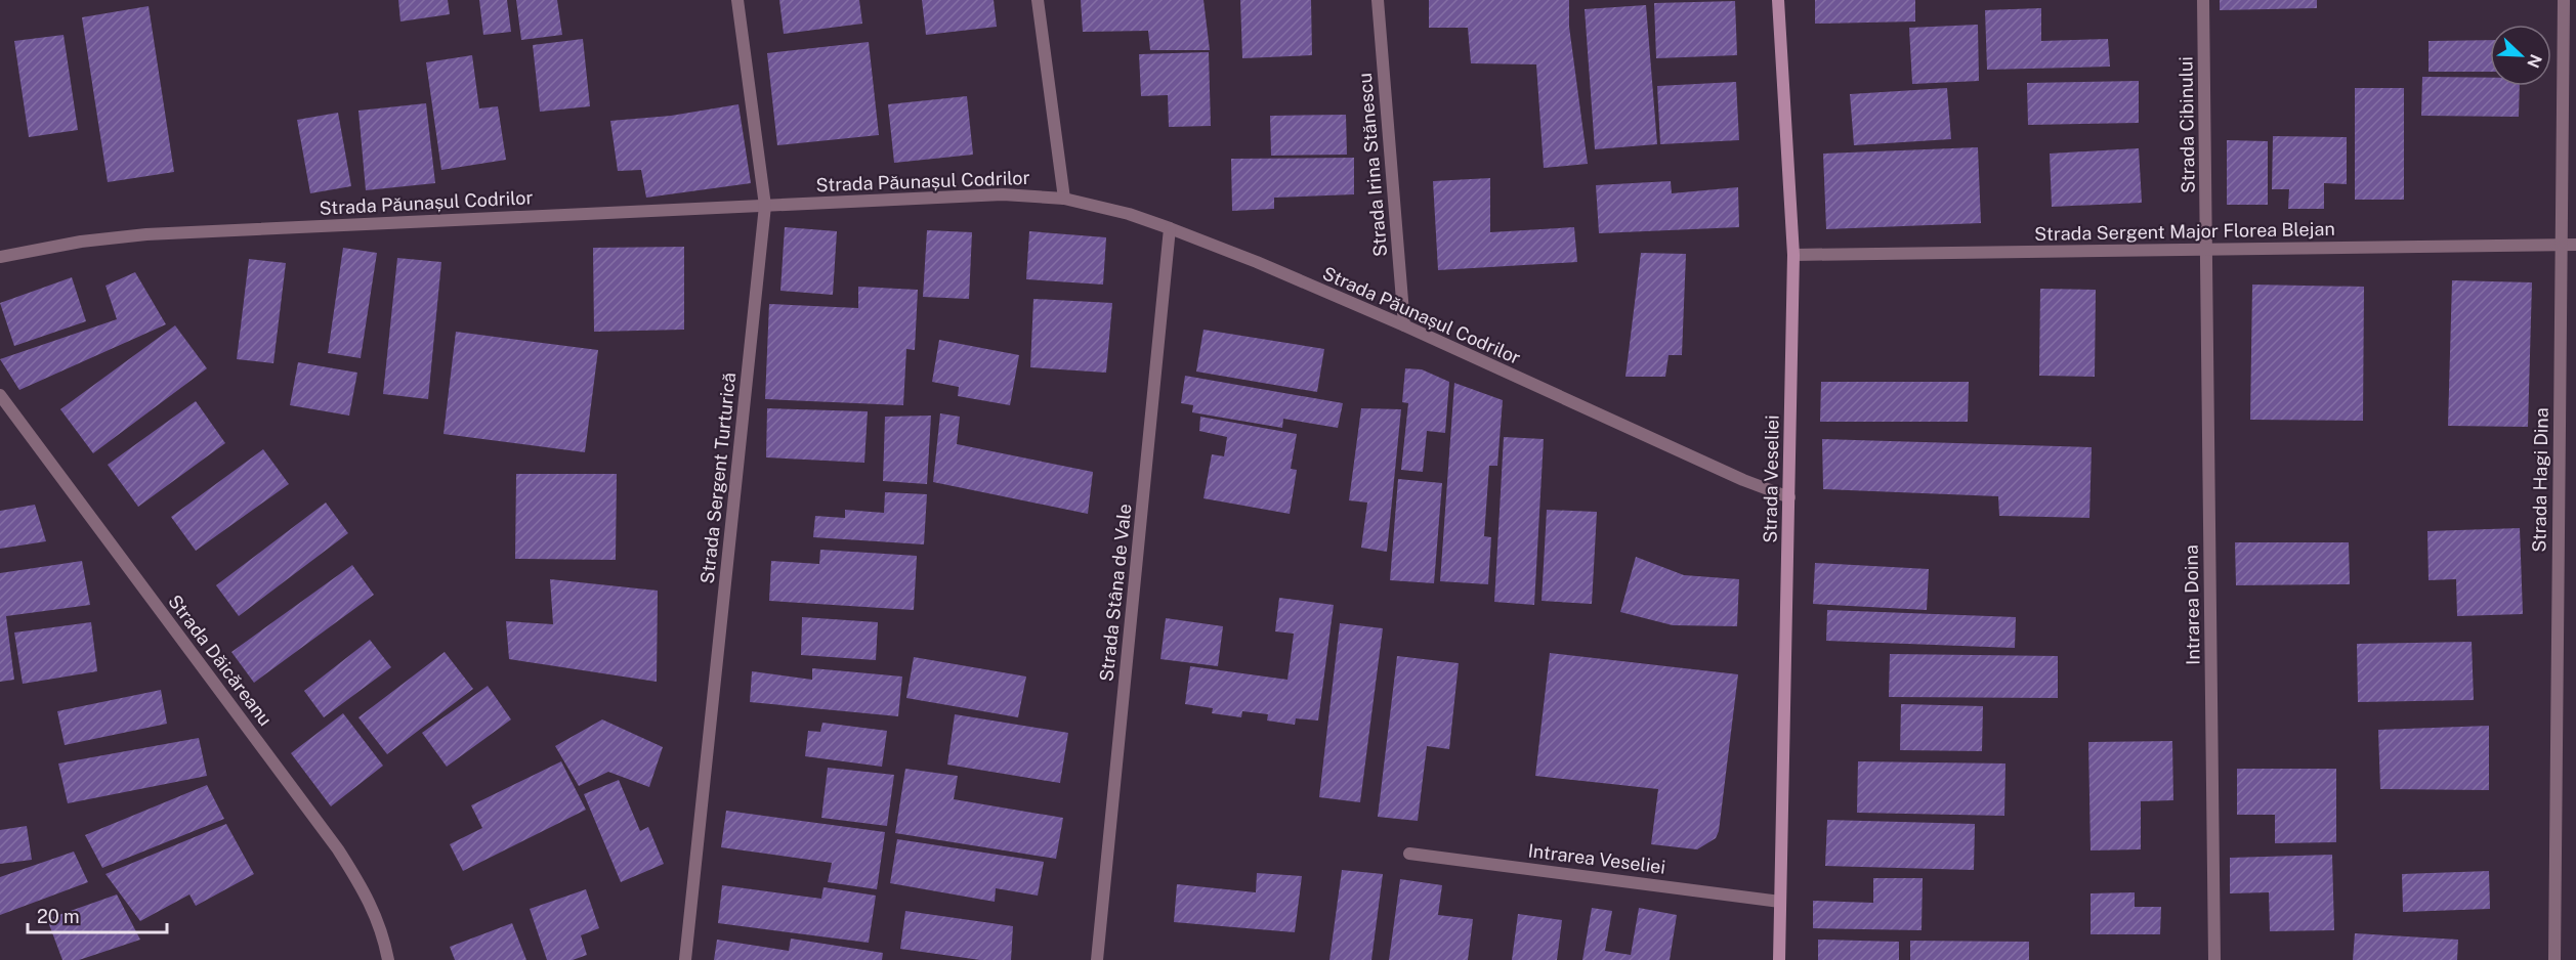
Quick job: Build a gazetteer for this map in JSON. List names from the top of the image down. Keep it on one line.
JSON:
{"streets":{"street":["Strada Cibinului","Strada Irina Stănescu","Strada Păunașul Codrilor","Strada Sergent Major Florea Blejan","Strada Sergent Turturică","Strada Veseliei","Strada Hagi Dina","Strada Stâna de Vale","Intrarea Doina","Strada Dăicăreanu","Intrarea Veseliei"]},"crossings":[["Strada Cibinului","Strada Sergent Major Florea Blejan"],["Strada Cibinului","Intrarea Doina"],["Strada Irina Stănescu","Strada Păunașul Codrilor"],["Strada Păunașul Codrilor","Strada Sergent Turturică"],["Strada Păunașul Codrilor","Strada Veseliei"],["Strada Păunașul Codrilor","Strada Stâna de Vale"],["Strada Sergent Major Florea Blejan","Strada Veseliei"],["Strada Sergent Major Florea Blejan","Strada Hagi Dina"],["Strada Sergent Major Florea Blejan","Intrarea Doina"],["Strada Veseliei","Intrarea Veseliei"]],"scale_bar":"20 m","north":"bottom right"}
